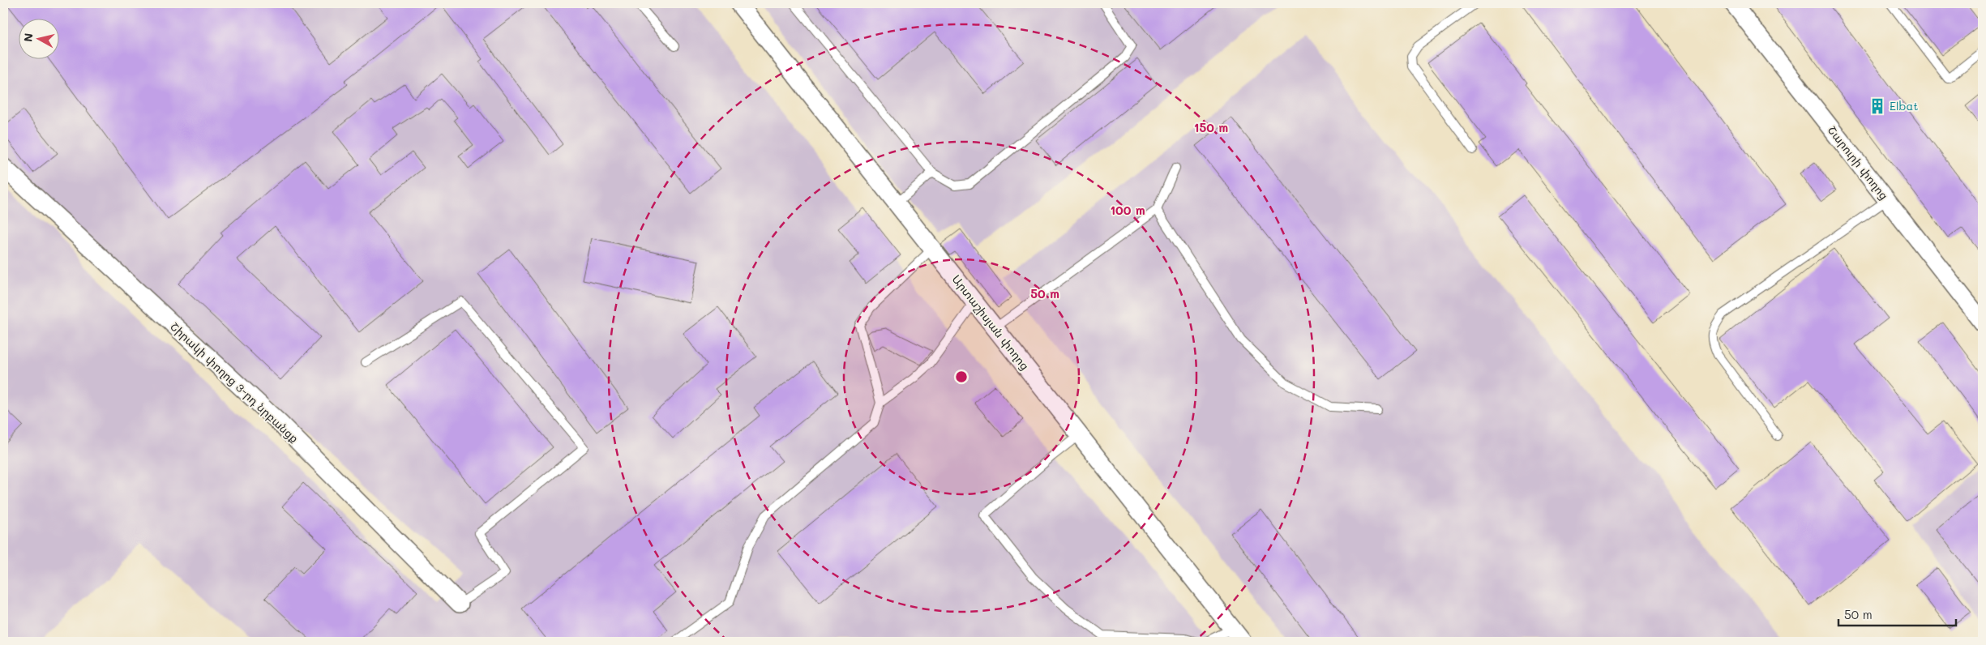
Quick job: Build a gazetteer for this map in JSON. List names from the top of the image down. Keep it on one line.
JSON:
{"streets":{"street":["Շարուրի փողոց","Արտաշիսյան փողոց","Շիրակի փողոց 3-րդ նրբանցք"]},"places":{"building":["Elbat"]},"scale_bar":"50 m","north":"left","rings":["150 m","100 m","50 m"]}
